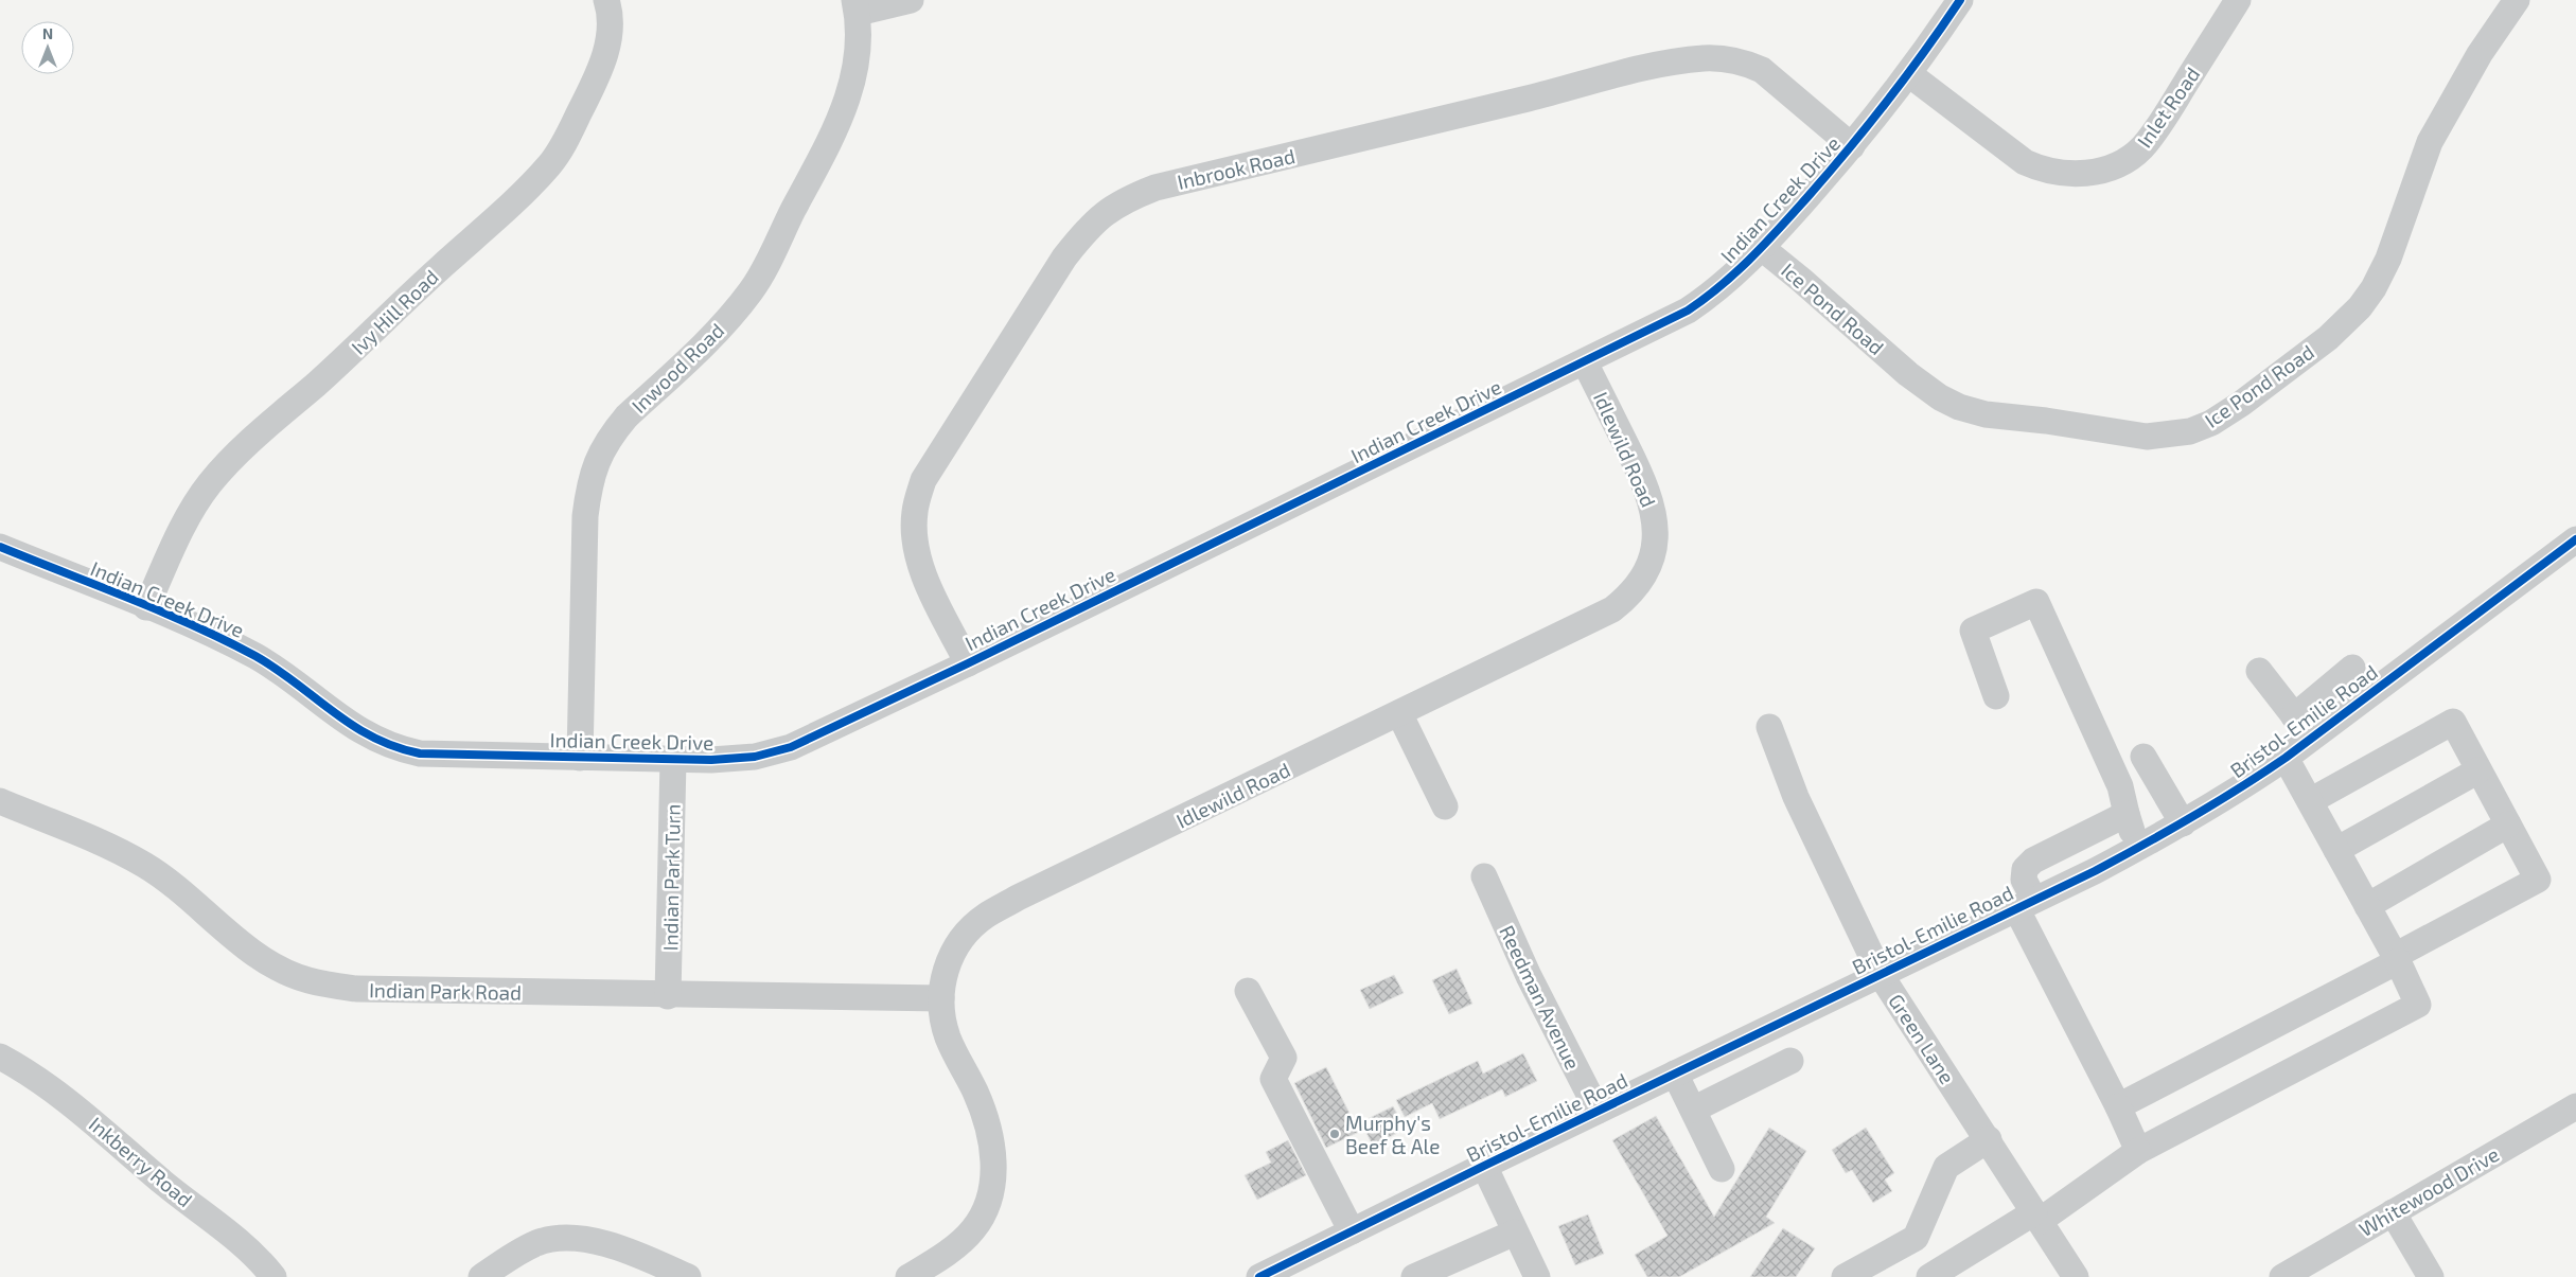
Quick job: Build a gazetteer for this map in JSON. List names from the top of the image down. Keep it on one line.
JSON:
{"streets":{"street":["Inlet Road","Inbrook Road","Indian Creek Drive","Ice Pond Road","Ivy Hill Road","Inwood Road","Idlewild Road","Bristol-Emilie Road","Indian Park Turn","Indian Park Road","Reedman Avenue","Green Lane","Inkberry Road","Whitewood Drive"]},"crossings":[["Inlet Road","Indian Creek Drive"],["Inbrook Road","Indian Creek Drive"],["Indian Creek Drive","Ice Pond Road"],["Indian Creek Drive","Ivy Hill Road"],["Indian Creek Drive","Inwood Road"],["Indian Creek Drive","Idlewild Road"],["Indian Creek Drive","Indian Park Turn"],["Idlewild Road","Indian Park Road"],["Bristol-Emilie Road","Reedman Avenue"],["Bristol-Emilie Road","Green Lane"],["Indian Park Turn","Indian Park Road"]],"places":["Murphy's Beef & Ale"],"north":"top"}
